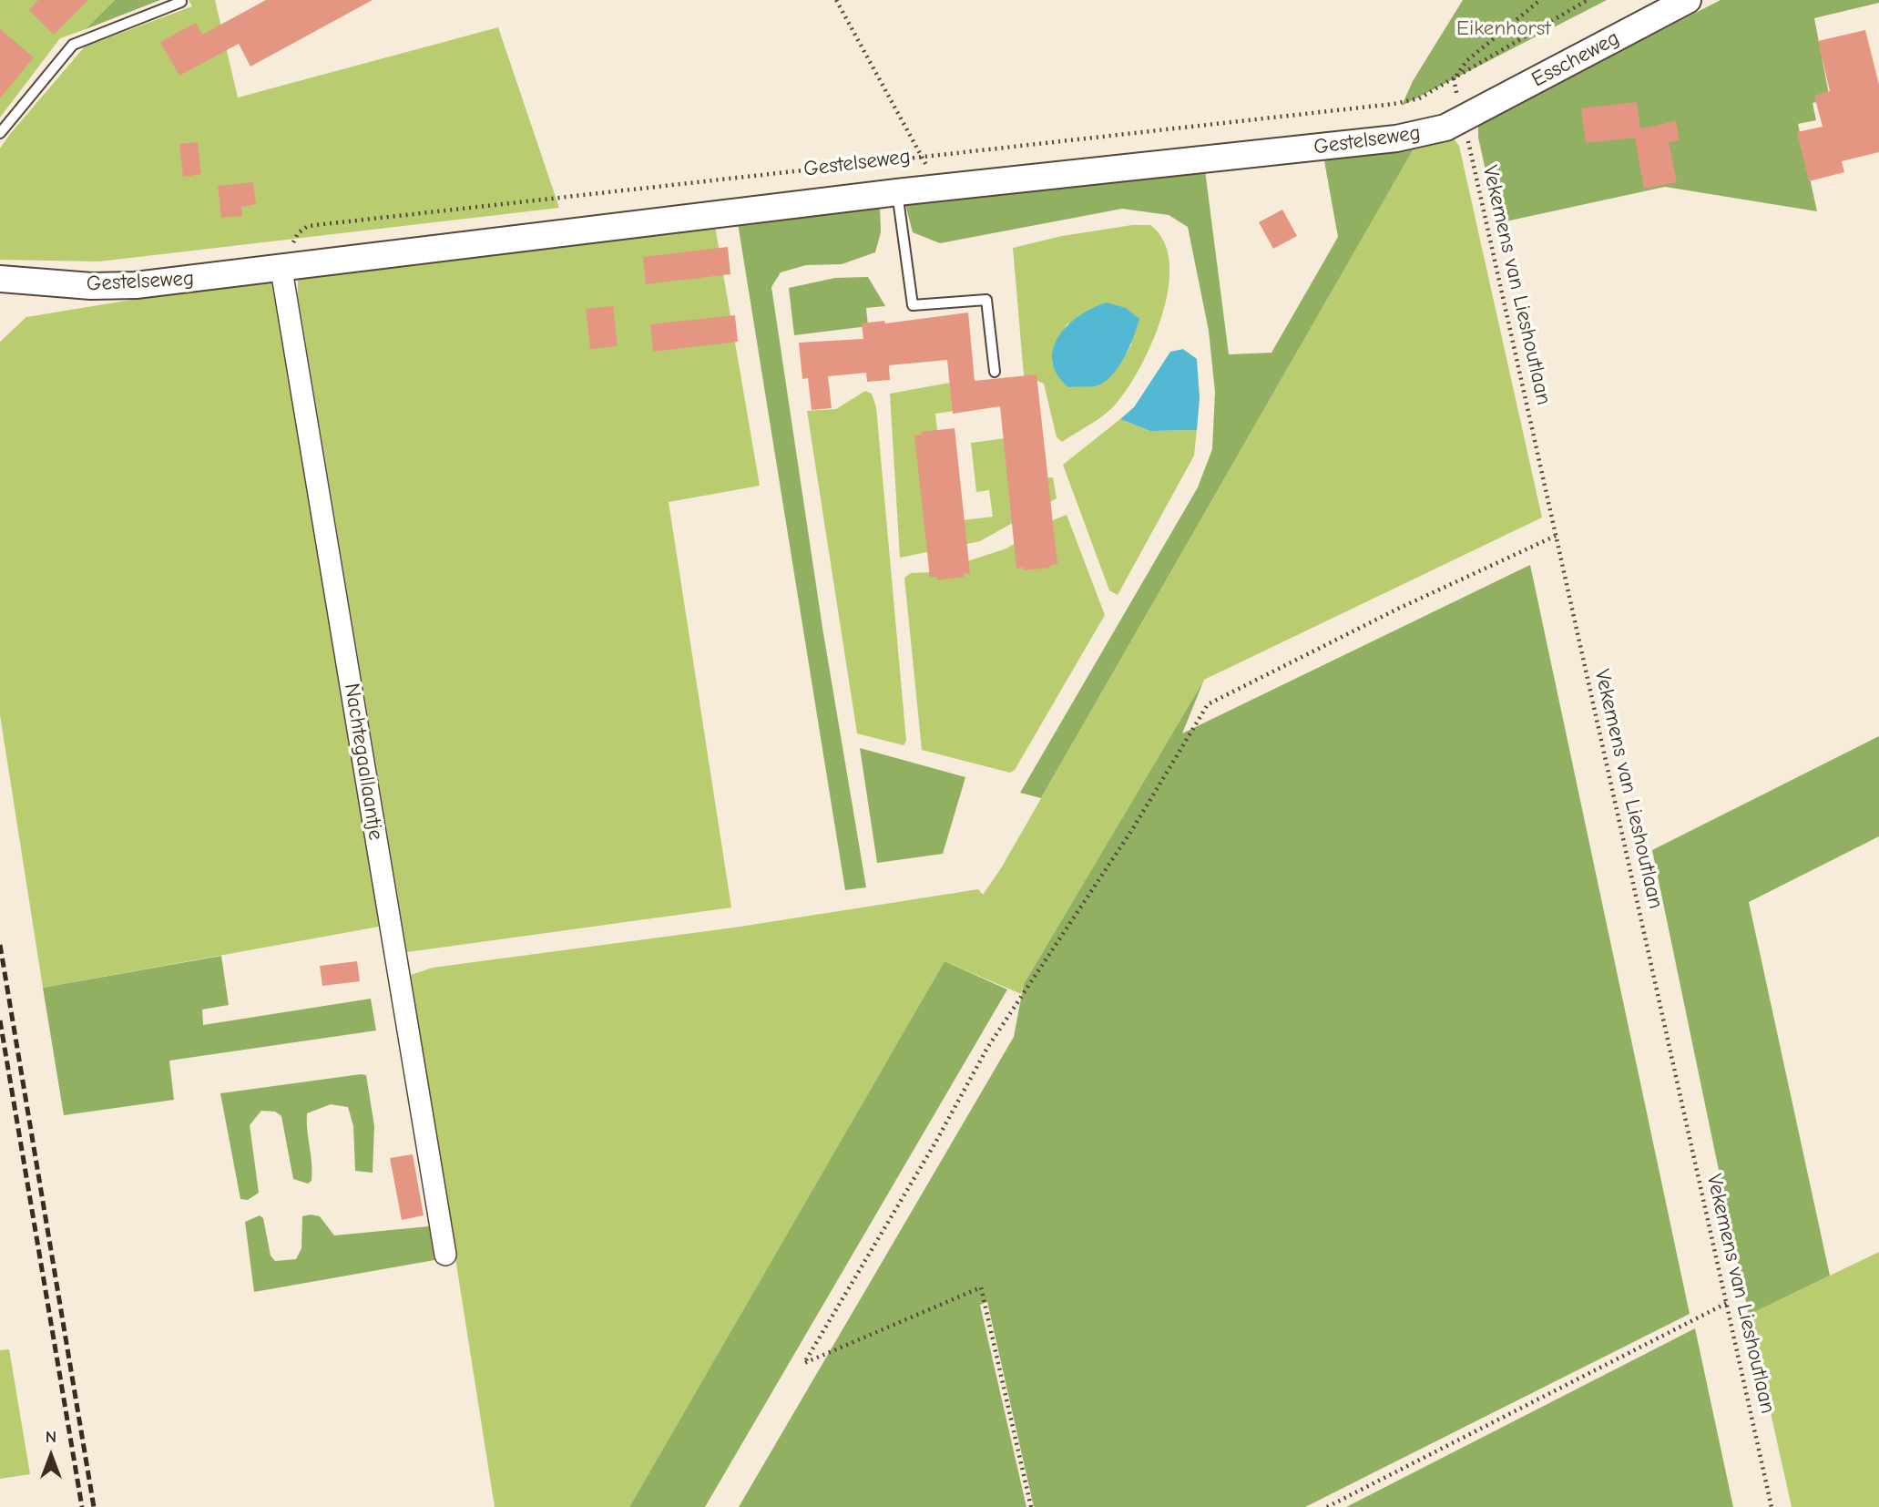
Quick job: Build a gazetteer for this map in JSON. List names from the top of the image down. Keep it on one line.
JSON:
{"streets":{"street":["Esscheweg","Gestelseweg","Nachtegaallaantje"],"path":["Vekemens van Lieshoutlaan"]},"crossings":[["Esscheweg","Gestelseweg"],["Esscheweg","Vekemens van Lieshoutlaan"],["Gestelseweg","Vekemens van Lieshoutlaan"],["Gestelseweg","Nachtegaallaantje"]],"parks":["Eikenhorst"],"north":"top"}
